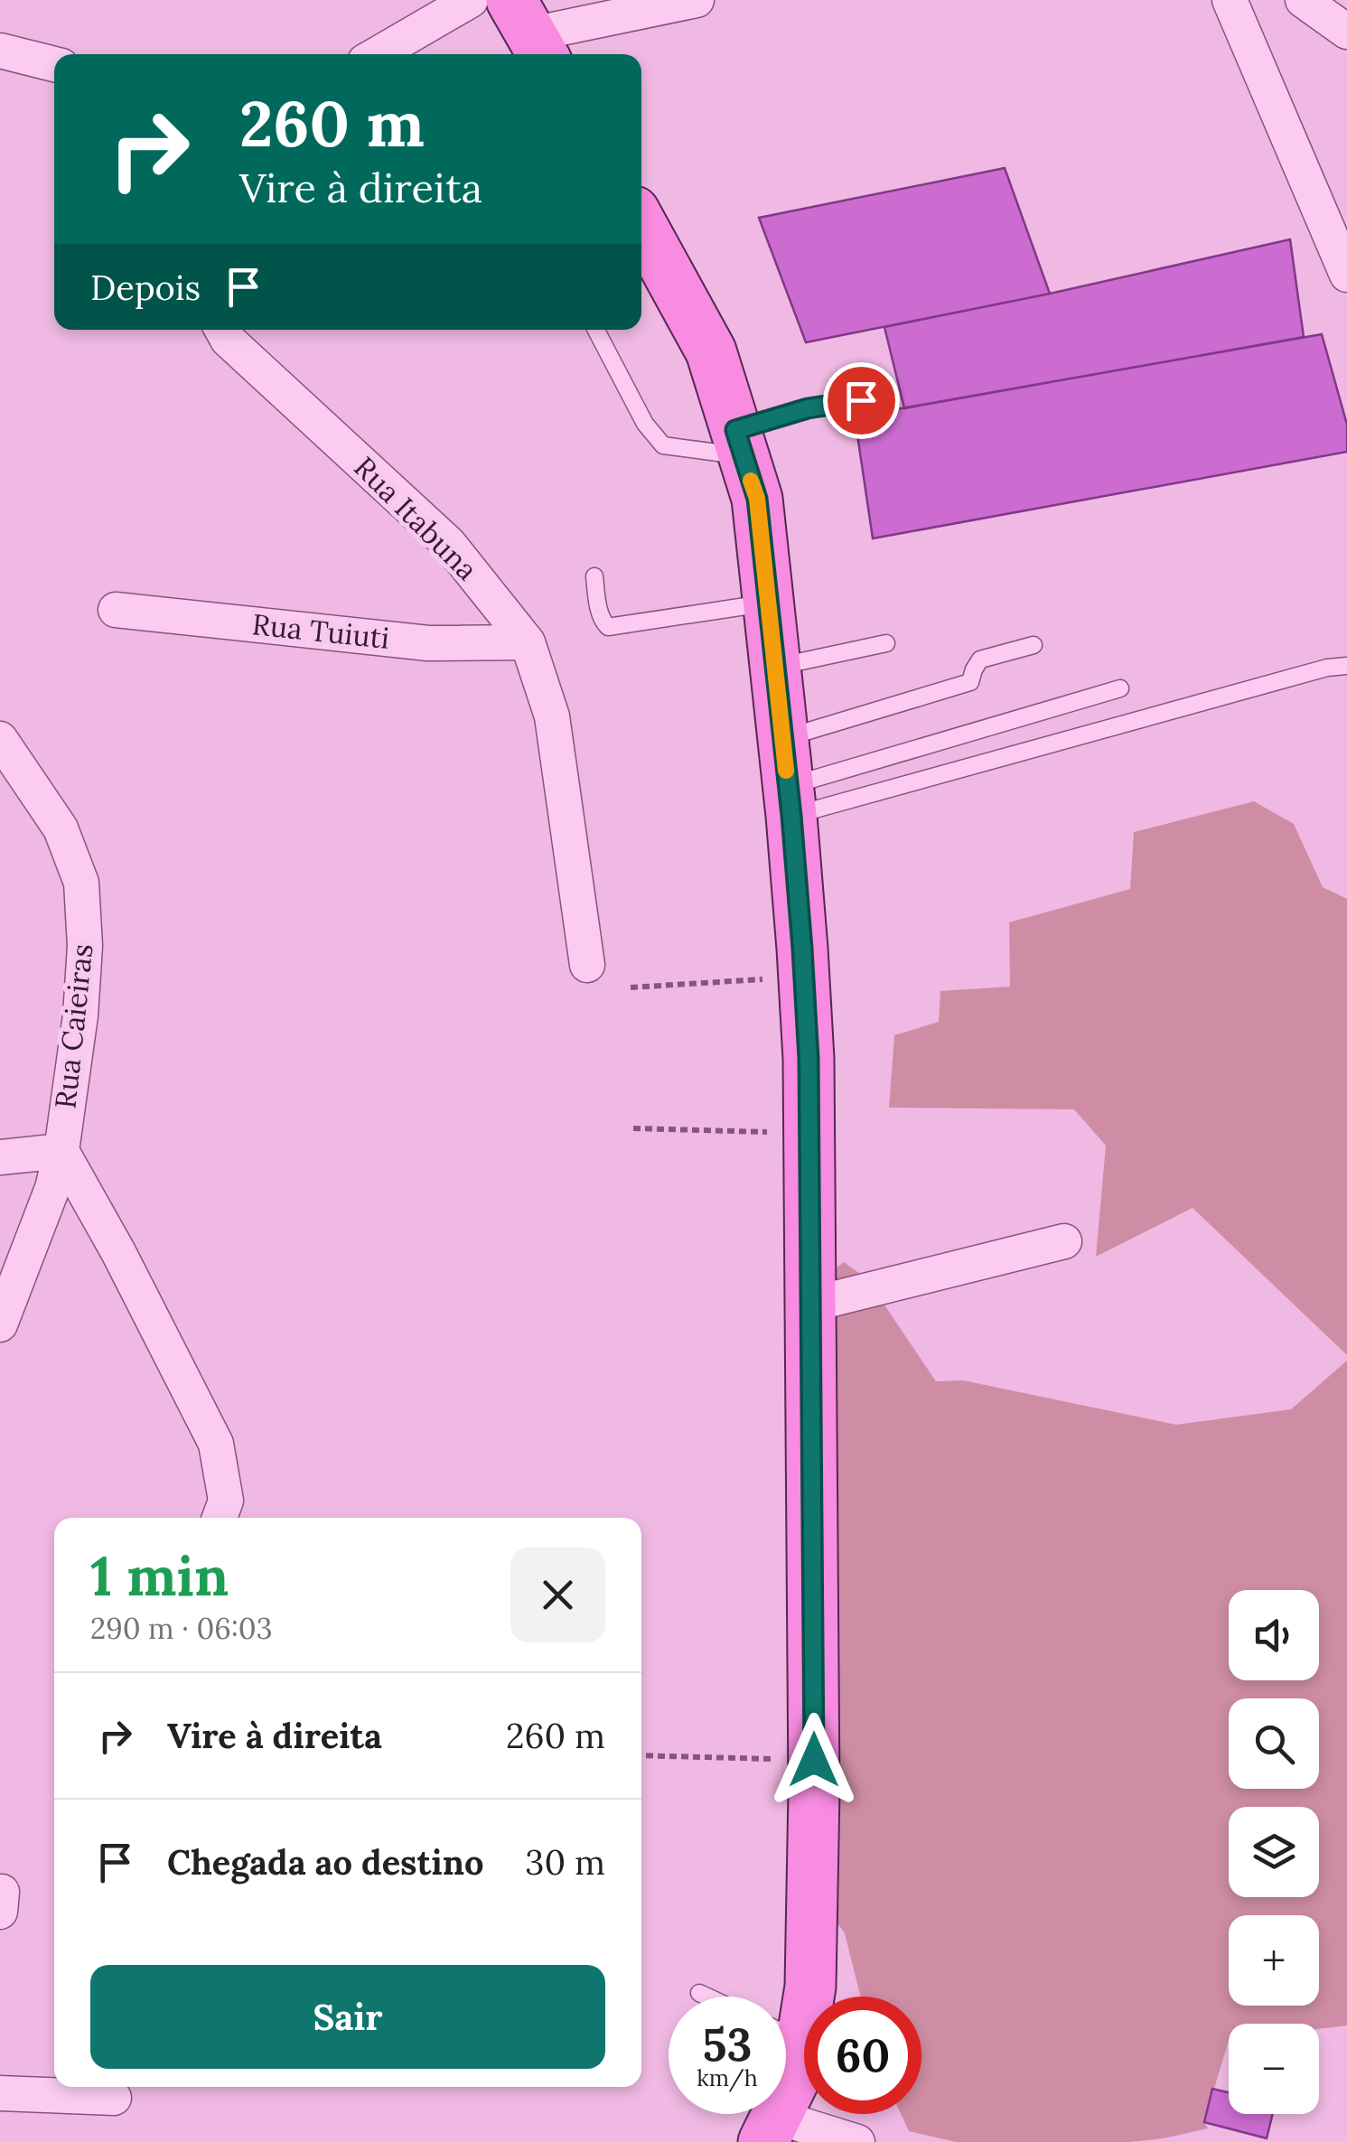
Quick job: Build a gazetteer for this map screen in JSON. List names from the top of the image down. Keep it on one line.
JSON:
{"streets":{"street":["Rua Itabuna","Rua Tuiuti","Rua Caieiras"]},"crossings":[["Rua Itabuna","Rua Tuiuti"]],"page":{"turn":["260 m","Vire à direita"],"then":"Depois","heading":["1 min","290 m · 06:03"],"map_buttons":["+","−"],"list":[{"name":"Vire à direita","value":"260 m"},{"name":"Chegada ao destino","value":"30 m"}],"buttons":"Sair","speed":"53 km/h","limit":"60"}}
